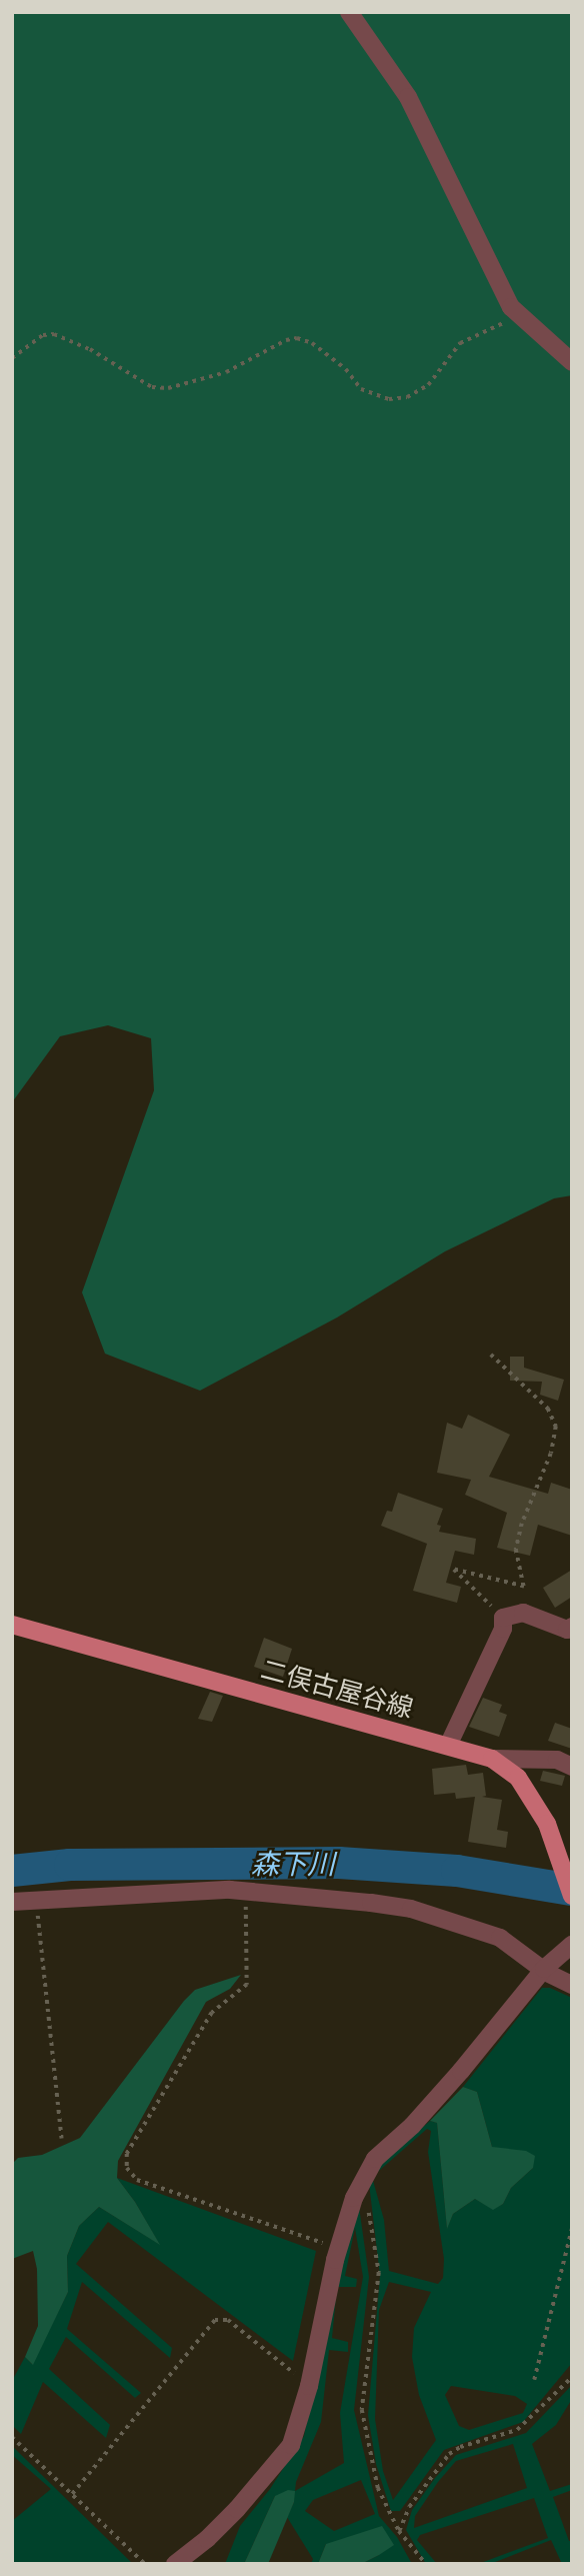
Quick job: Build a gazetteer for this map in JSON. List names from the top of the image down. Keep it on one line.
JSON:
{"streets":{"main road":["二俣古屋谷線"]},"water":["森下川"]}
